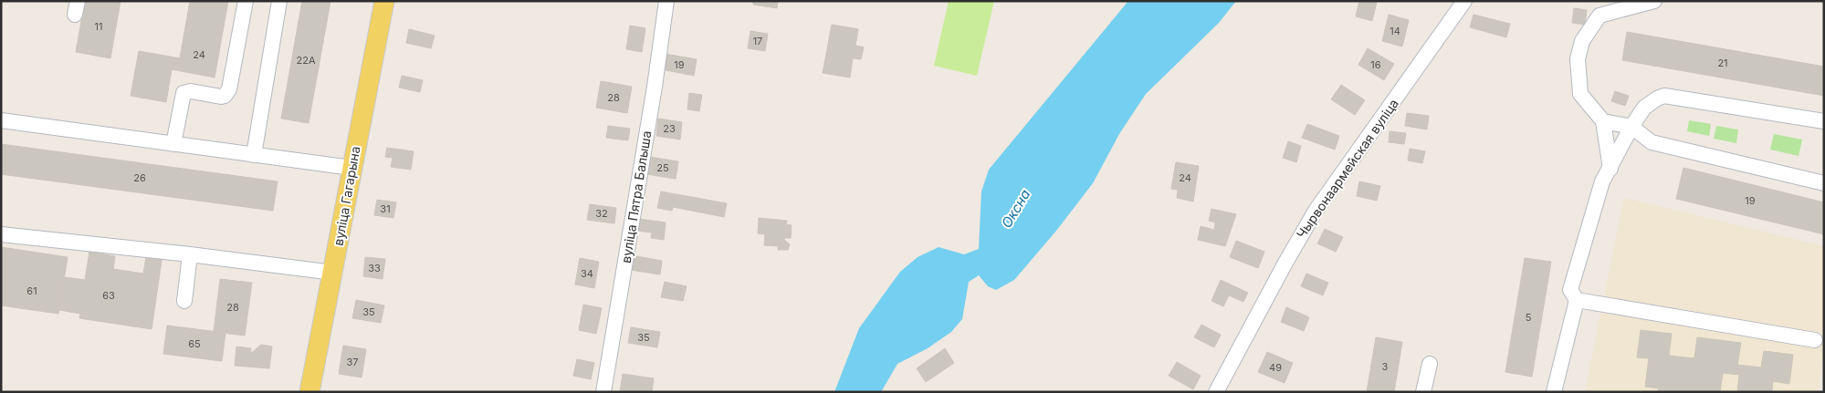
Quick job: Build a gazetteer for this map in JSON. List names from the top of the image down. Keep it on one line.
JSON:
{"streets":{"main road":["вуліца Гагарына"],"street":["Чырвонаармейская вуліца","вуліца Пятра Балыша"]},"water":["Оксна"],"house_numbers":["11","14","17","24","22А","21","19","16","28","23","25","26","24","19","31","32","33","34","61","63","28","35","5","35","65","37","3","49"]}
